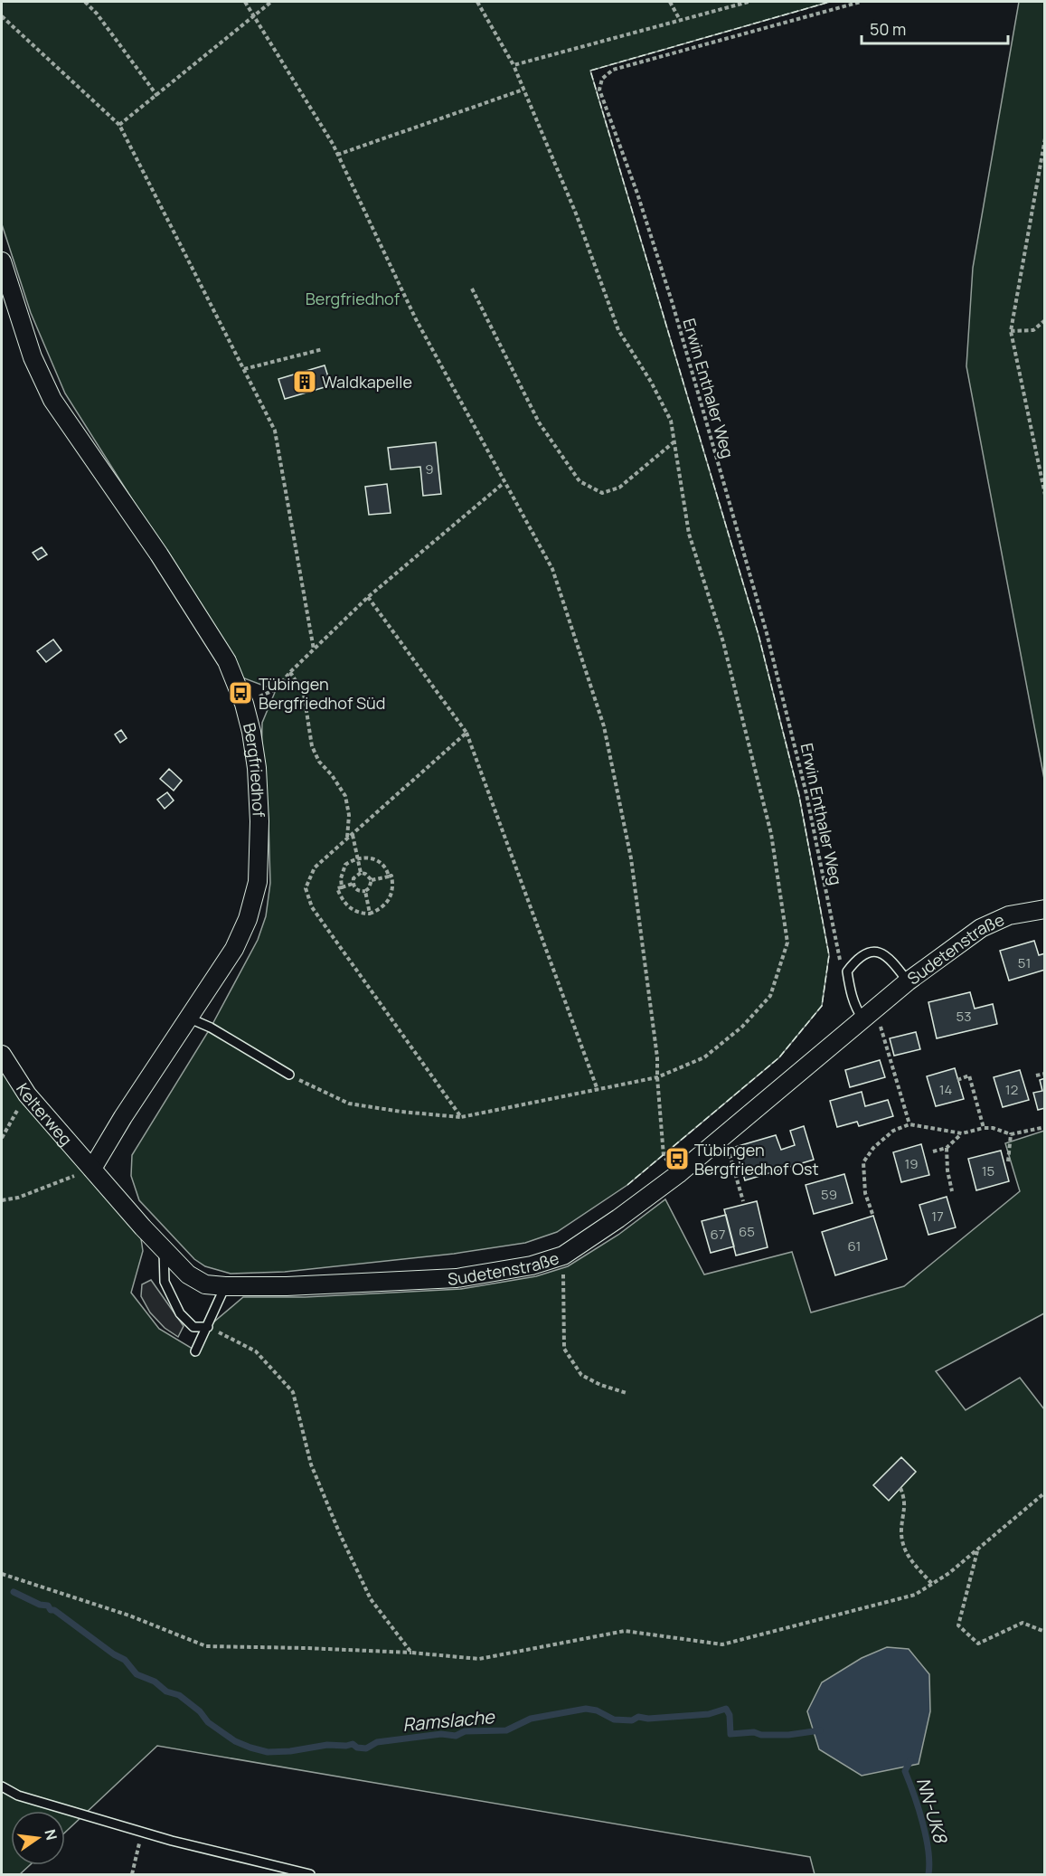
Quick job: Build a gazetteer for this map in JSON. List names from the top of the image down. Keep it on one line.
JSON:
{"streets":{"street":["Bergfriedhof","Sudetenstraße","Kelterweg"],"path":["Erwin Enthaler Weg"]},"crossings":[["Erwin Enthaler Weg","Sudetenstraße"],["Bergfriedhof","Sudetenstraße"],["Bergfriedhof","Kelterweg"],["Sudetenstraße","Kelterweg"]],"water":["Ramslache","NN-UK8"],"parks":["Bergfriedhof"],"places":{"building":["Waldkapelle"],"bus stop":["Tübingen Bergfriedhof Süd","Tübingen Bergfriedhof Ost"]},"house_numbers":["9","51","53","14","12","19","15","59","17","65","67","61"],"scale_bar":"50 m","north":"right"}
